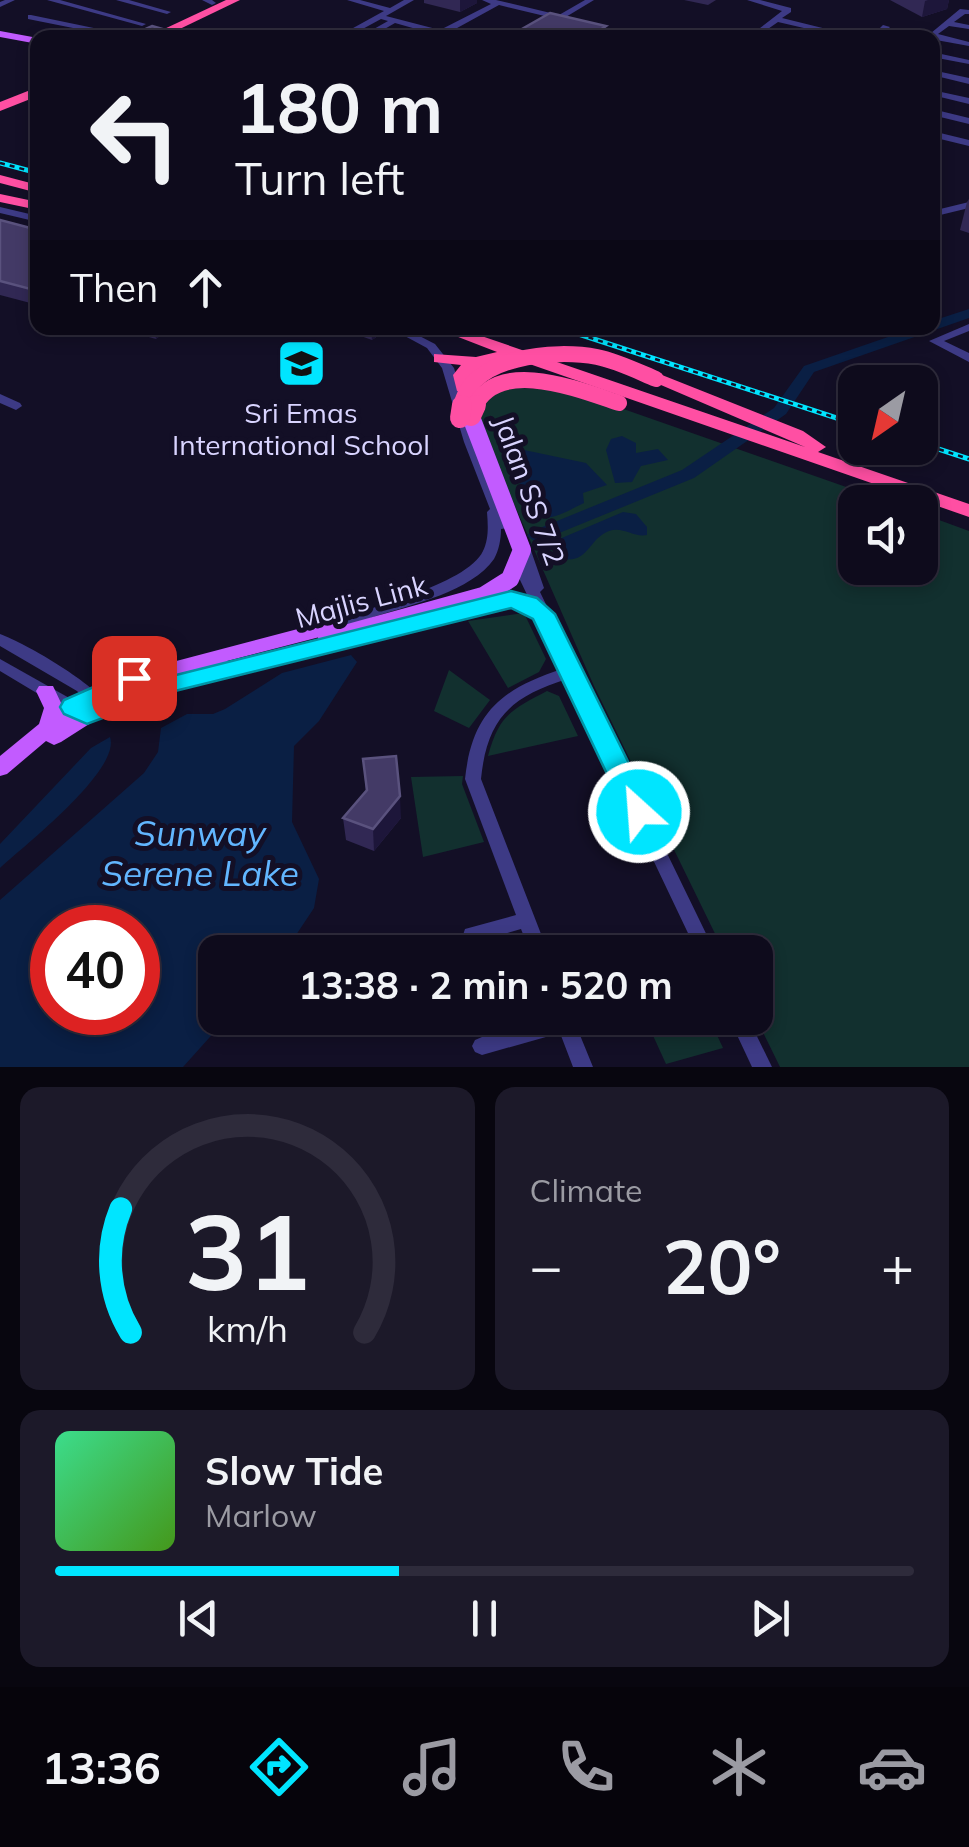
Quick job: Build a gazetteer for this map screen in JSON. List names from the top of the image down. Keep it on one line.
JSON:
{"streets":{"main road":["Majlis Link"],"street":["Jalan SS 7/2"]},"crossings":[["Jalan SS 7/2","Majlis Link"]],"water":["Sunway Serene Lake"],"places":{"school or university":["Sri Emas International School"]},"north":"bottom left","page":{"turn":["180 m","Turn left"],"then":"Then","limit":"40","trip":"13:38 · 2 min · 520 m","tile":"Climate","heat":["−","20°","+"],"song":["Slow Tide","Marlow"],"tabs":"13:36","gauge":["31","km/h"]}}
